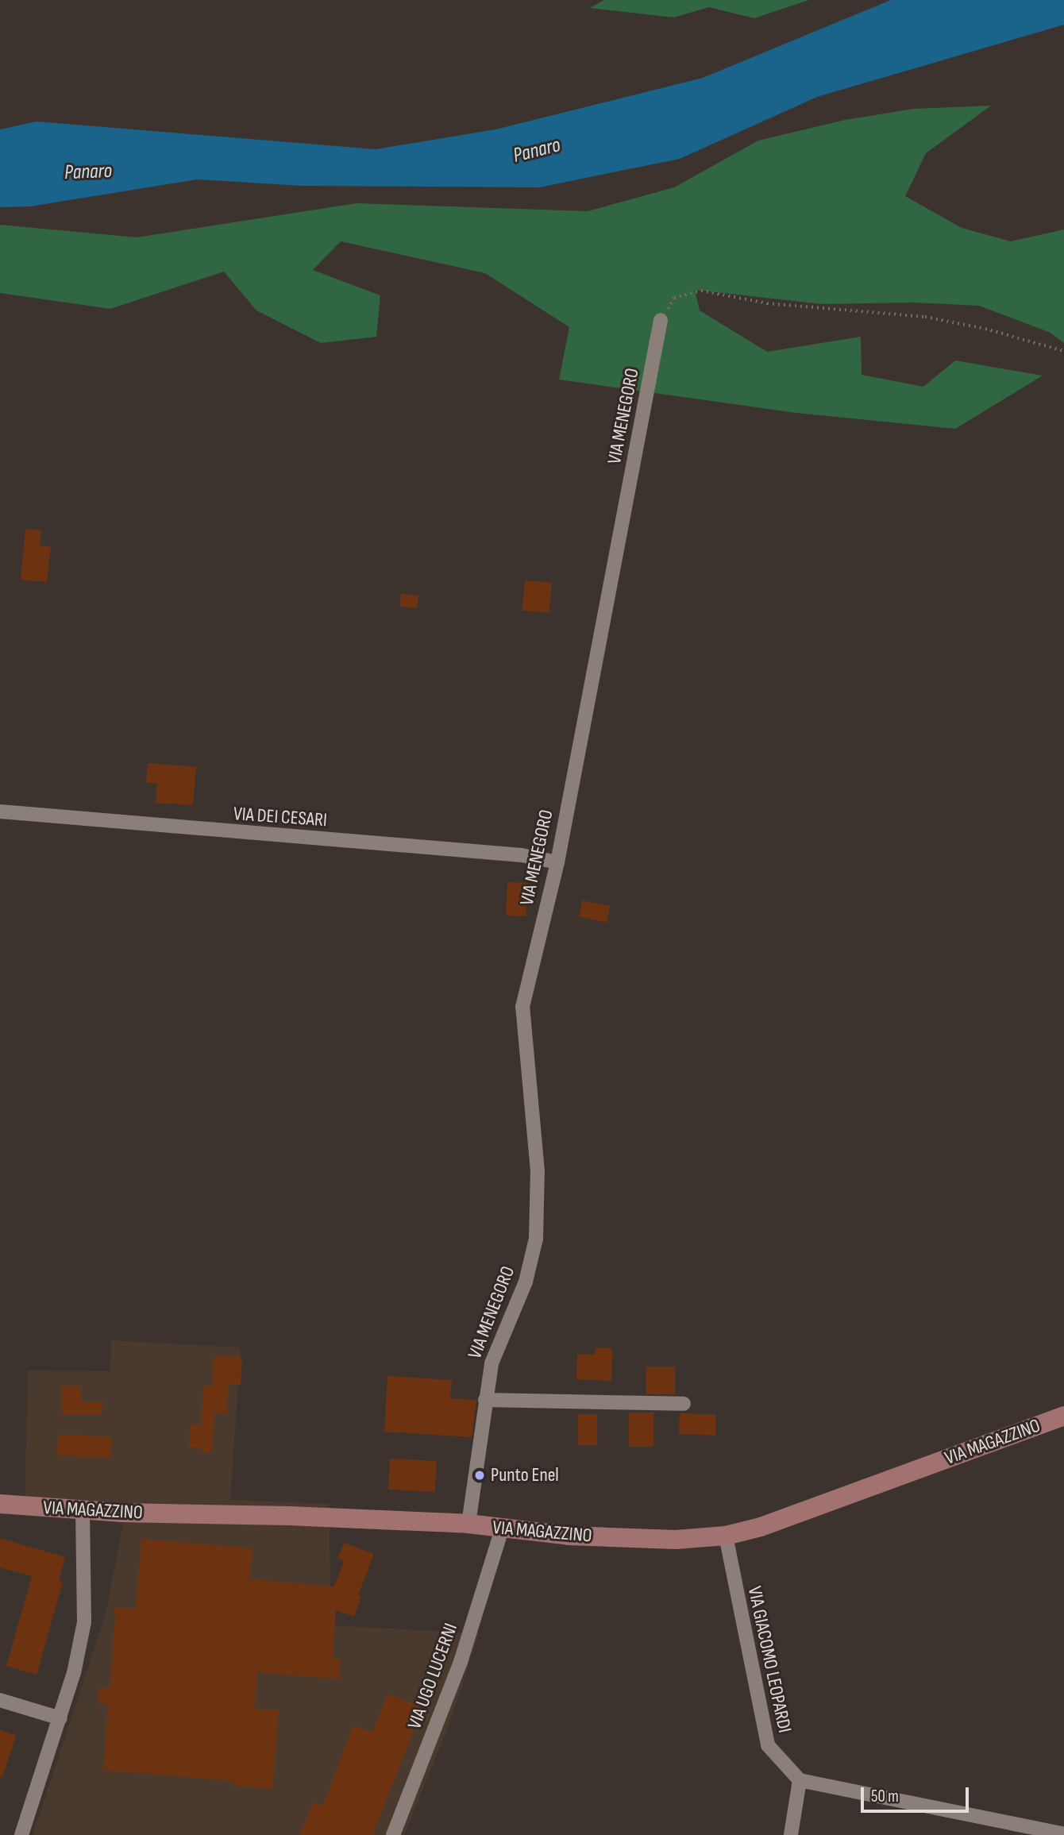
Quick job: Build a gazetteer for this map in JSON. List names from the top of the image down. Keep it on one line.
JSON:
{"streets":{"main road":["VIA MAGAZZINO"],"street":["VIA MENEGORO","VIA DEI CESARI","VIA GIACOMO LEOPARDI","VIA UGO LUCERNI"]},"crossings":[["VIA MENEGORO","VIA DEI CESARI"],["VIA MENEGORO","VIA MAGAZZINO"],["VIA MAGAZZINO","VIA GIACOMO LEOPARDI"],["VIA MAGAZZINO","VIA UGO LUCERNI"]],"water":["Panaro"],"places":["Punto Enel"],"scale_bar":"50 m"}
